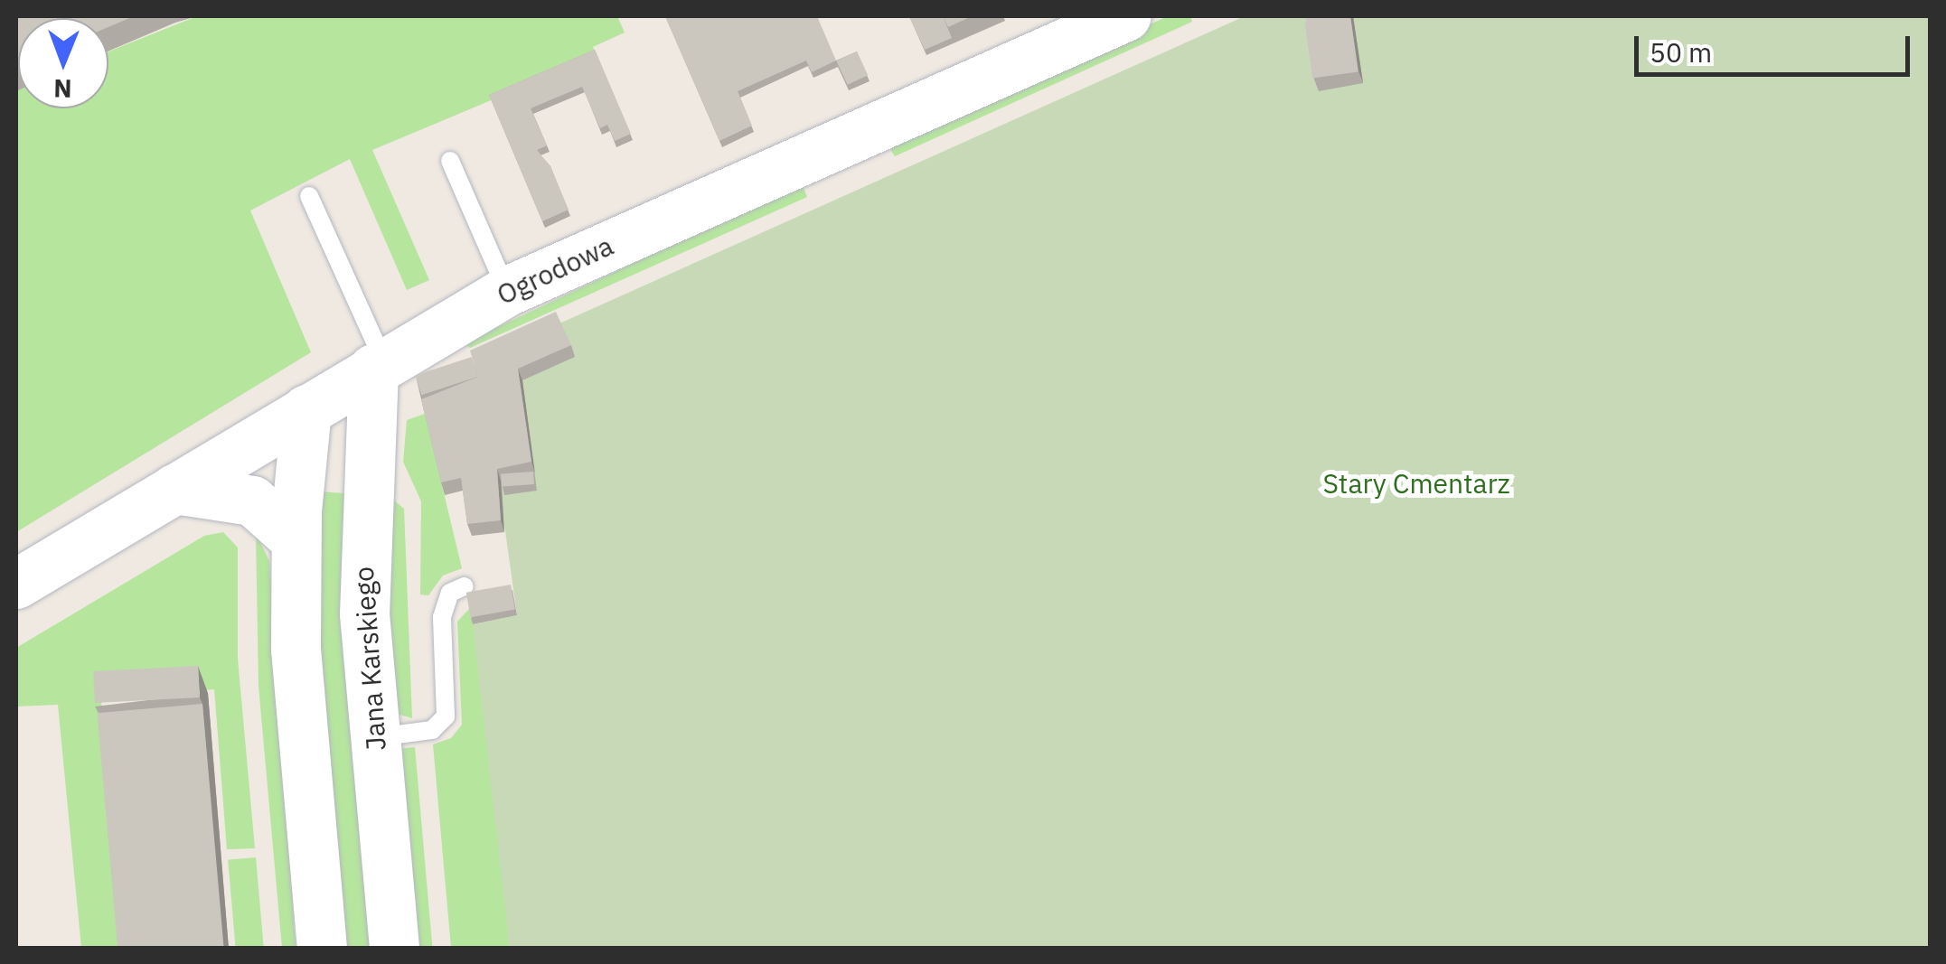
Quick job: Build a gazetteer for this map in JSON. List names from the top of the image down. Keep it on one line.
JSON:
{"streets":{"main road":["Ogrodowa","Jana Karskiego"]},"crossings":[["Ogrodowa","Jana Karskiego"]],"parks":["Stary Cmentarz"],"scale_bar":"50 m","north":"bottom"}
